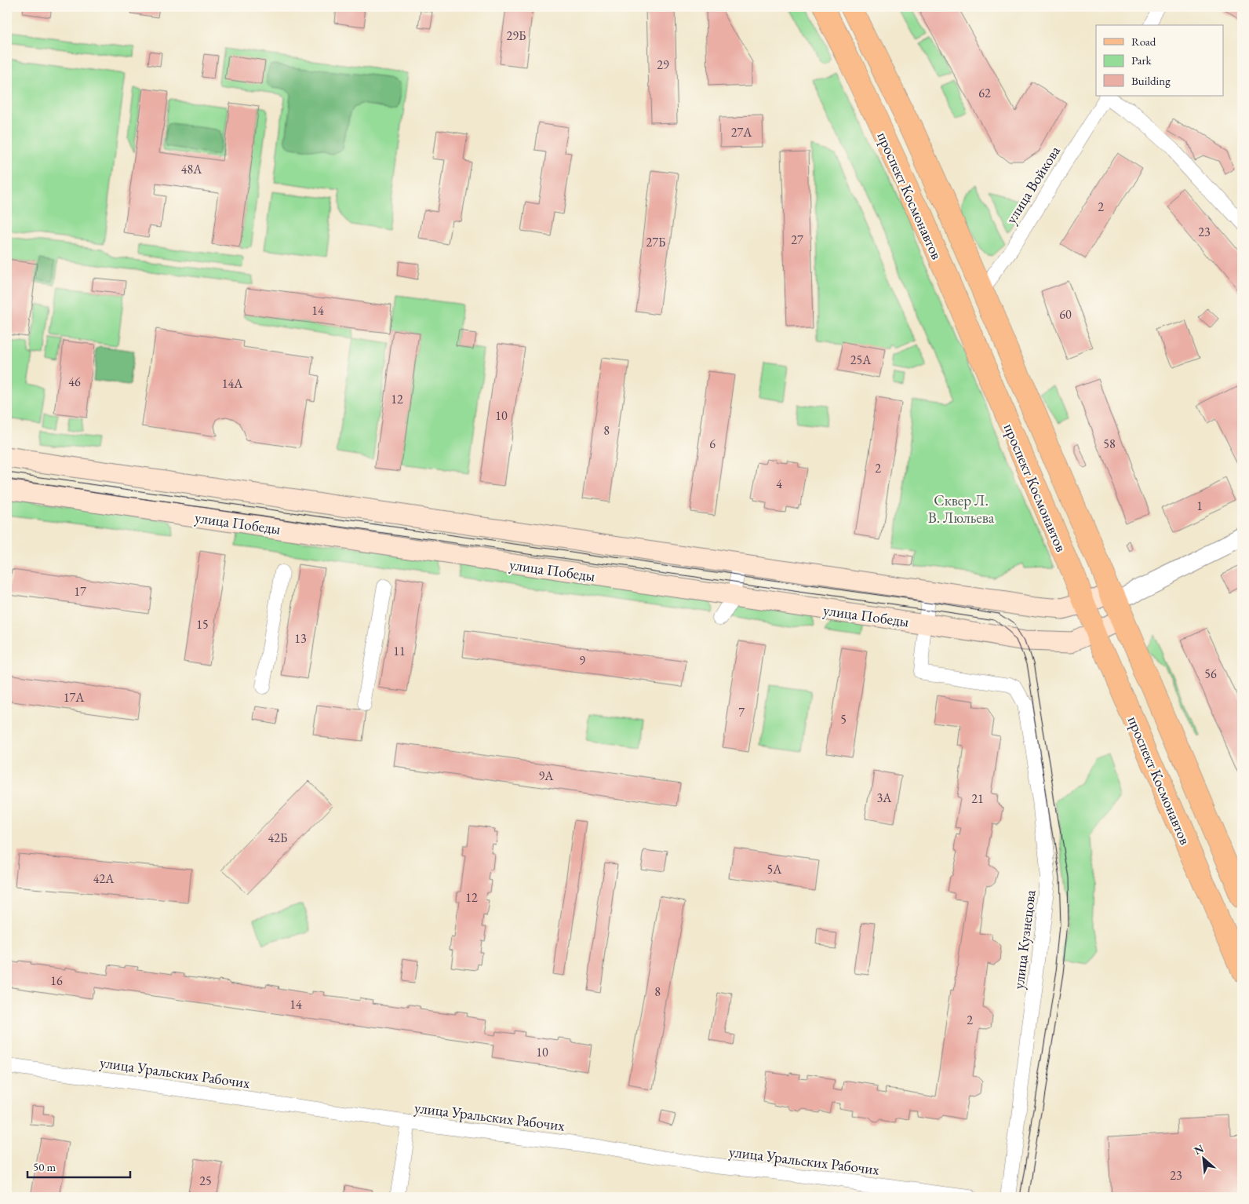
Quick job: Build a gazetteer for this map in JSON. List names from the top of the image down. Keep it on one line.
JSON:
{"streets":{"main road":["проспект Космонавтов","улица Победы"],"street":["улица Войкова","улица Кузнецова","улица Уральских Рабочих"]},"crossings":[["улица Войкова","проспект Космонавтов"],["проспект Космонавтов","улица Победы"],["улица Победы","улица Кузнецова"]],"parks":["Сквер Л. В. Люльева"],"house_numbers":["29Б","29","62","27А","48А","2","23","27","27Б","14","60","25А","46","14А","12","10","8","6","58","2","4","1","17","15","13","11","9","56","17А","7","5","9А","3А","21","42Б","5А","42А","12","16","8","14","2","10","23","25"],"legend":["Road","Park","Building"],"scale_bar":"50 m","north":"top left"}
